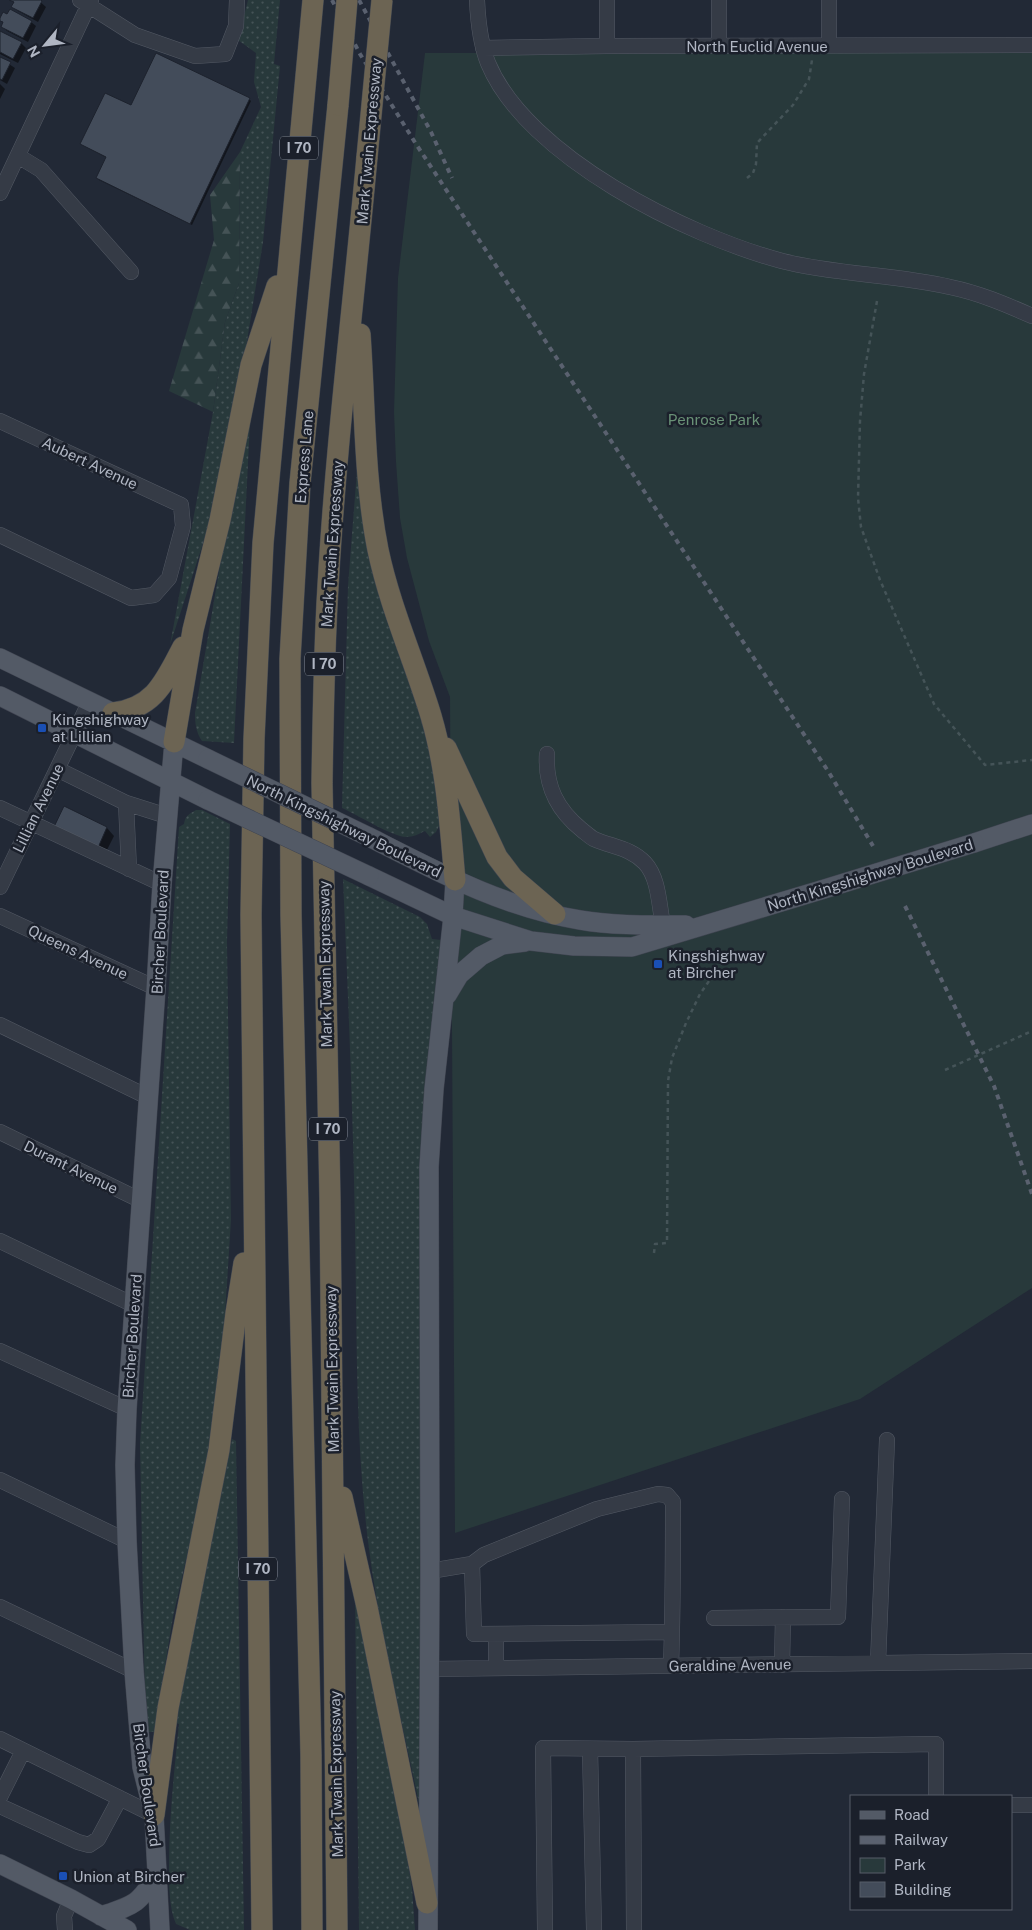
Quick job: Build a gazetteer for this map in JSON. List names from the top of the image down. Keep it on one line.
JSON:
{"streets":{"highway":["Mark Twain Expressway","I 70","Express Lane"],"main road":["North Kingshighway Boulevard","Bircher Boulevard"],"street":["North Euclid Avenue","Aubert Avenue","Lillian Avenue","Queens Avenue","Durant Avenue","Geraldine Avenue"]},"crossings":[["Lillian Avenue","North Kingshighway Boulevard"],["North Kingshighway Boulevard","Bircher Boulevard"],["Bircher Boulevard","Queens Avenue"],["Bircher Boulevard","Durant Avenue"]],"parks":["Penrose Park"],"places":{"transit":["Kingshighway at Lillian","Kingshighway at Bircher","Union at Bircher"]},"legend":["Road","Railway","Park","Building"],"north":"bottom left"}
